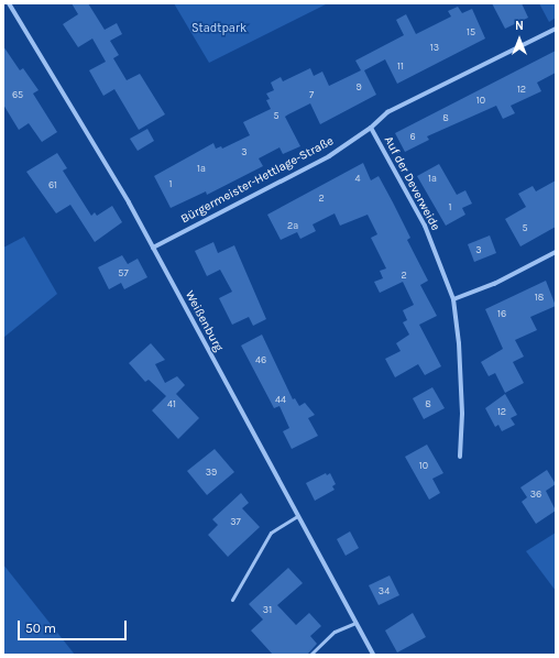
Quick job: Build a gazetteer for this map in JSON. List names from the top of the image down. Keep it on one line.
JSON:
{"streets":{"street":["Bürgermeister-Hettlage-Straße","Auf der Deverweide","Weißenburg"]},"crossings":[["Bürgermeister-Hettlage-Straße","Auf der Deverweide"],["Bürgermeister-Hettlage-Straße","Weißenburg"]],"parks":["Stadtpark"],"house_numbers":["15","13","11","9","12","65","7","10","5","8","6","3","1a","4","1a","1","61","2","1","2a","5","3","57","2","18","16","46","44","41","8","12","10","39","36","37","34","31"],"scale_bar":"50 m","north":"top"}
